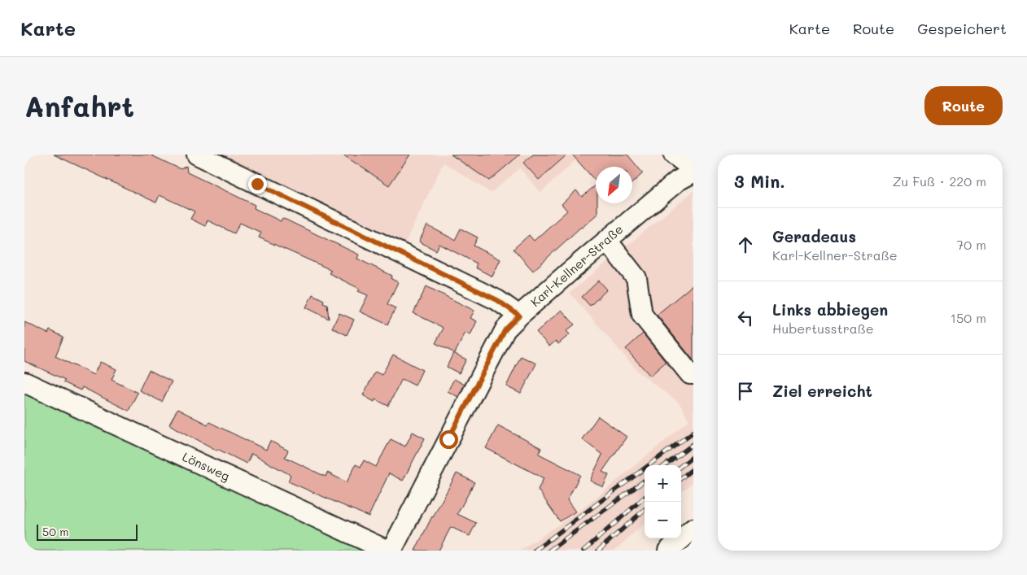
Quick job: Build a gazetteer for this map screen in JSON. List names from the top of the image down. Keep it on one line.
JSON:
{"streets":{"street":["Karl-Kellner-Straße","Lönsweg"]},"scale_bar":"50 m","north":"bottom left","page":{"header":"Karte","nav":["Karte","Route","Gespeichert"],"buttons":"Route","title":"Anfahrt","heading":["3 Min.","Zu Fuß · 220 m"],"list":[["Geradeaus","Karl-Kellner-Straße","70 m"],["Links abbiegen","Hubertusstraße","150 m"],"Ziel erreicht"],"map_buttons":["+","−"],"scale":"50 m"}}
